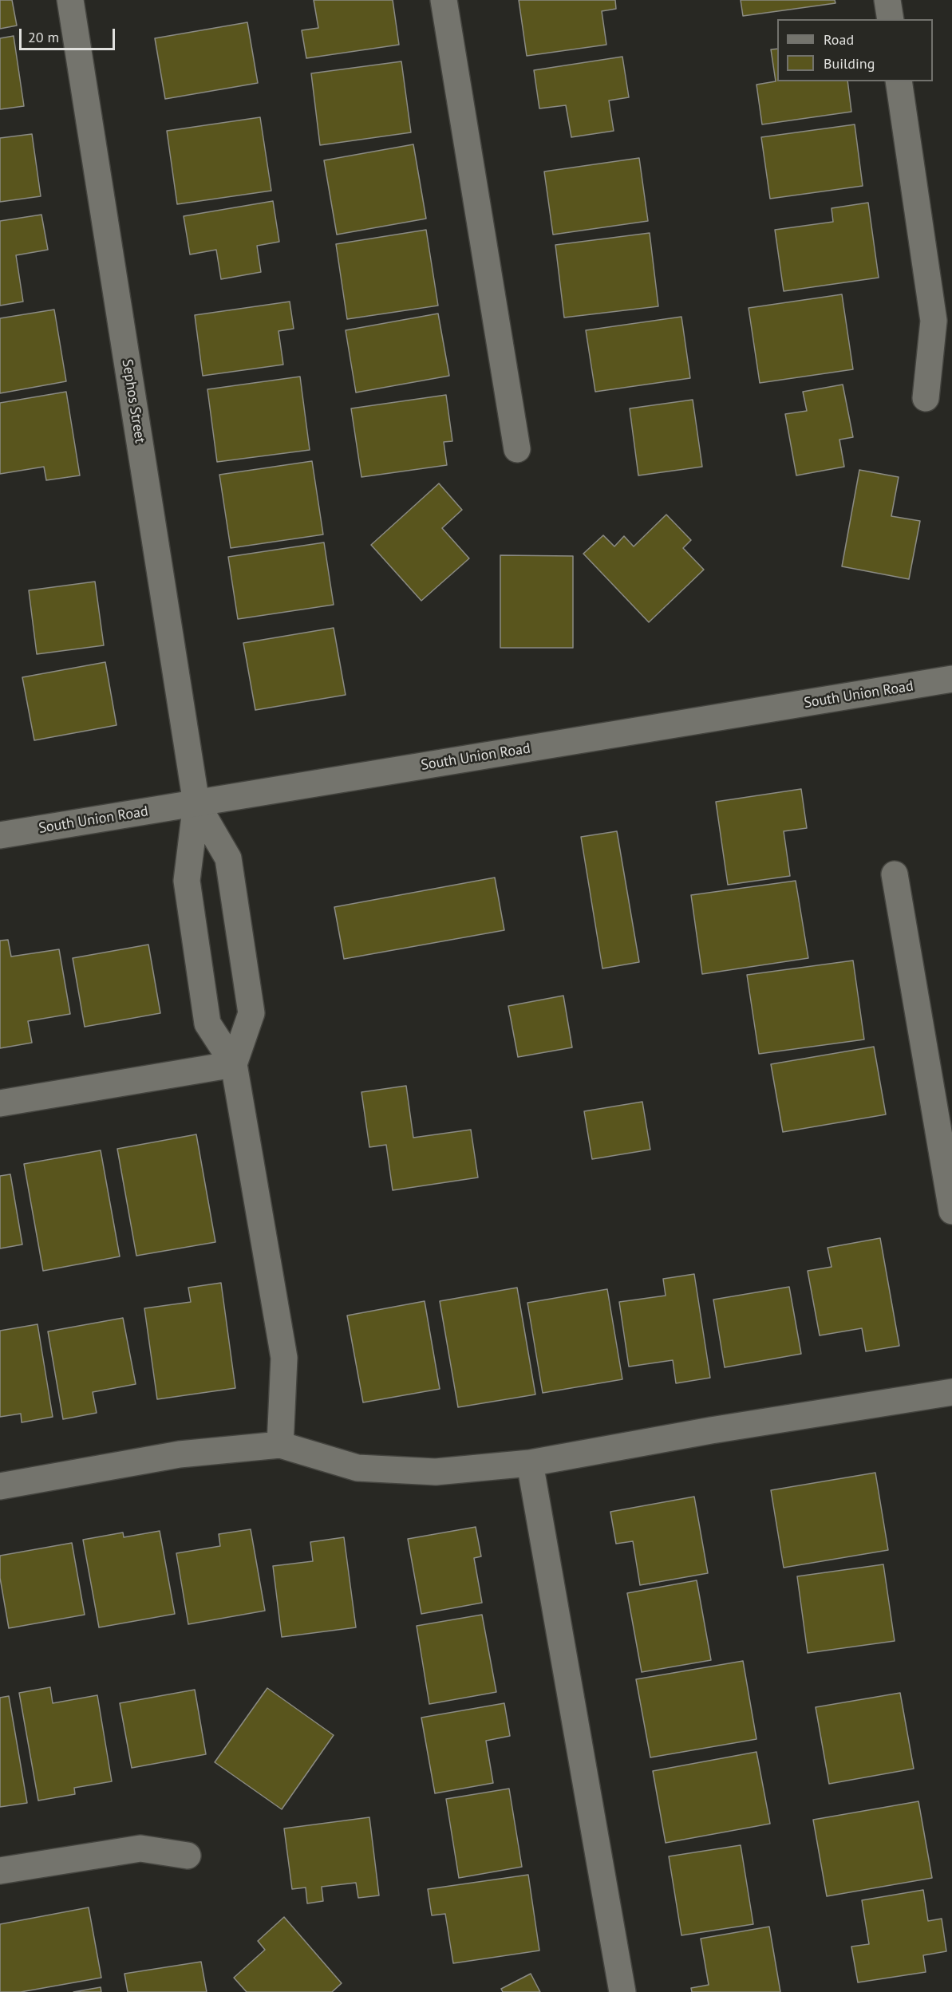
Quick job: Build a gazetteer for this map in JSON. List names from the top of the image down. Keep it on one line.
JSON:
{"streets":{"street":["Sephos Street","South Union Road"]},"crossings":[["Sephos Street","South Union Road"]],"legend":["Road","Building"],"scale_bar":"20 m"}
